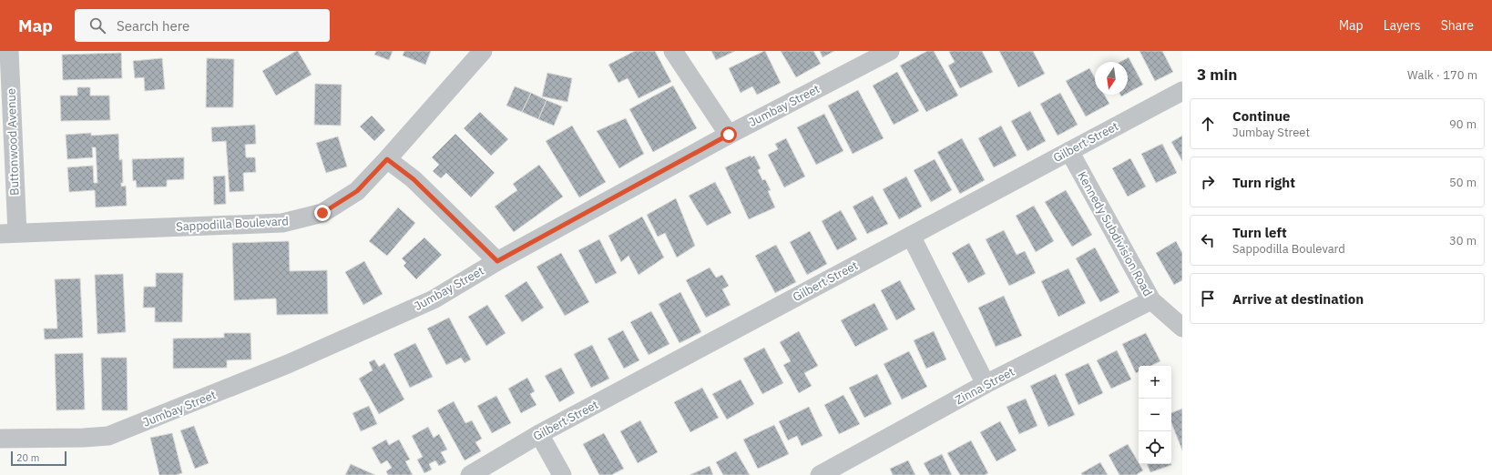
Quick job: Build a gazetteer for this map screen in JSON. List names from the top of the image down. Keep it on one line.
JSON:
{"streets":{"street":["Jumbay Street","Buttonwood Avenue","Gilbert Street","Sappodilla Boulevard","Kennedy Subdivision Road","Zinna Street"]},"crossings":[["Buttonwood Avenue","Sappodilla Boulevard"],["Gilbert Street","Kennedy Subdivision Road"],["Kennedy Subdivision Road","Zinna Street"]],"scale_bar":"20 m","north":"bottom","page":{"header":"Map","search":"Search here","nav":["Map","Layers","Share"],"heading":["3 min","Walk · 170 m"],"list":[["Continue","Jumbay Street","90 m"],["Turn right","50 m"],["Turn left","Sappodilla Boulevard","30 m"],"Arrive at destination"],"map_buttons":["+","−"],"scale":"20 m"}}
